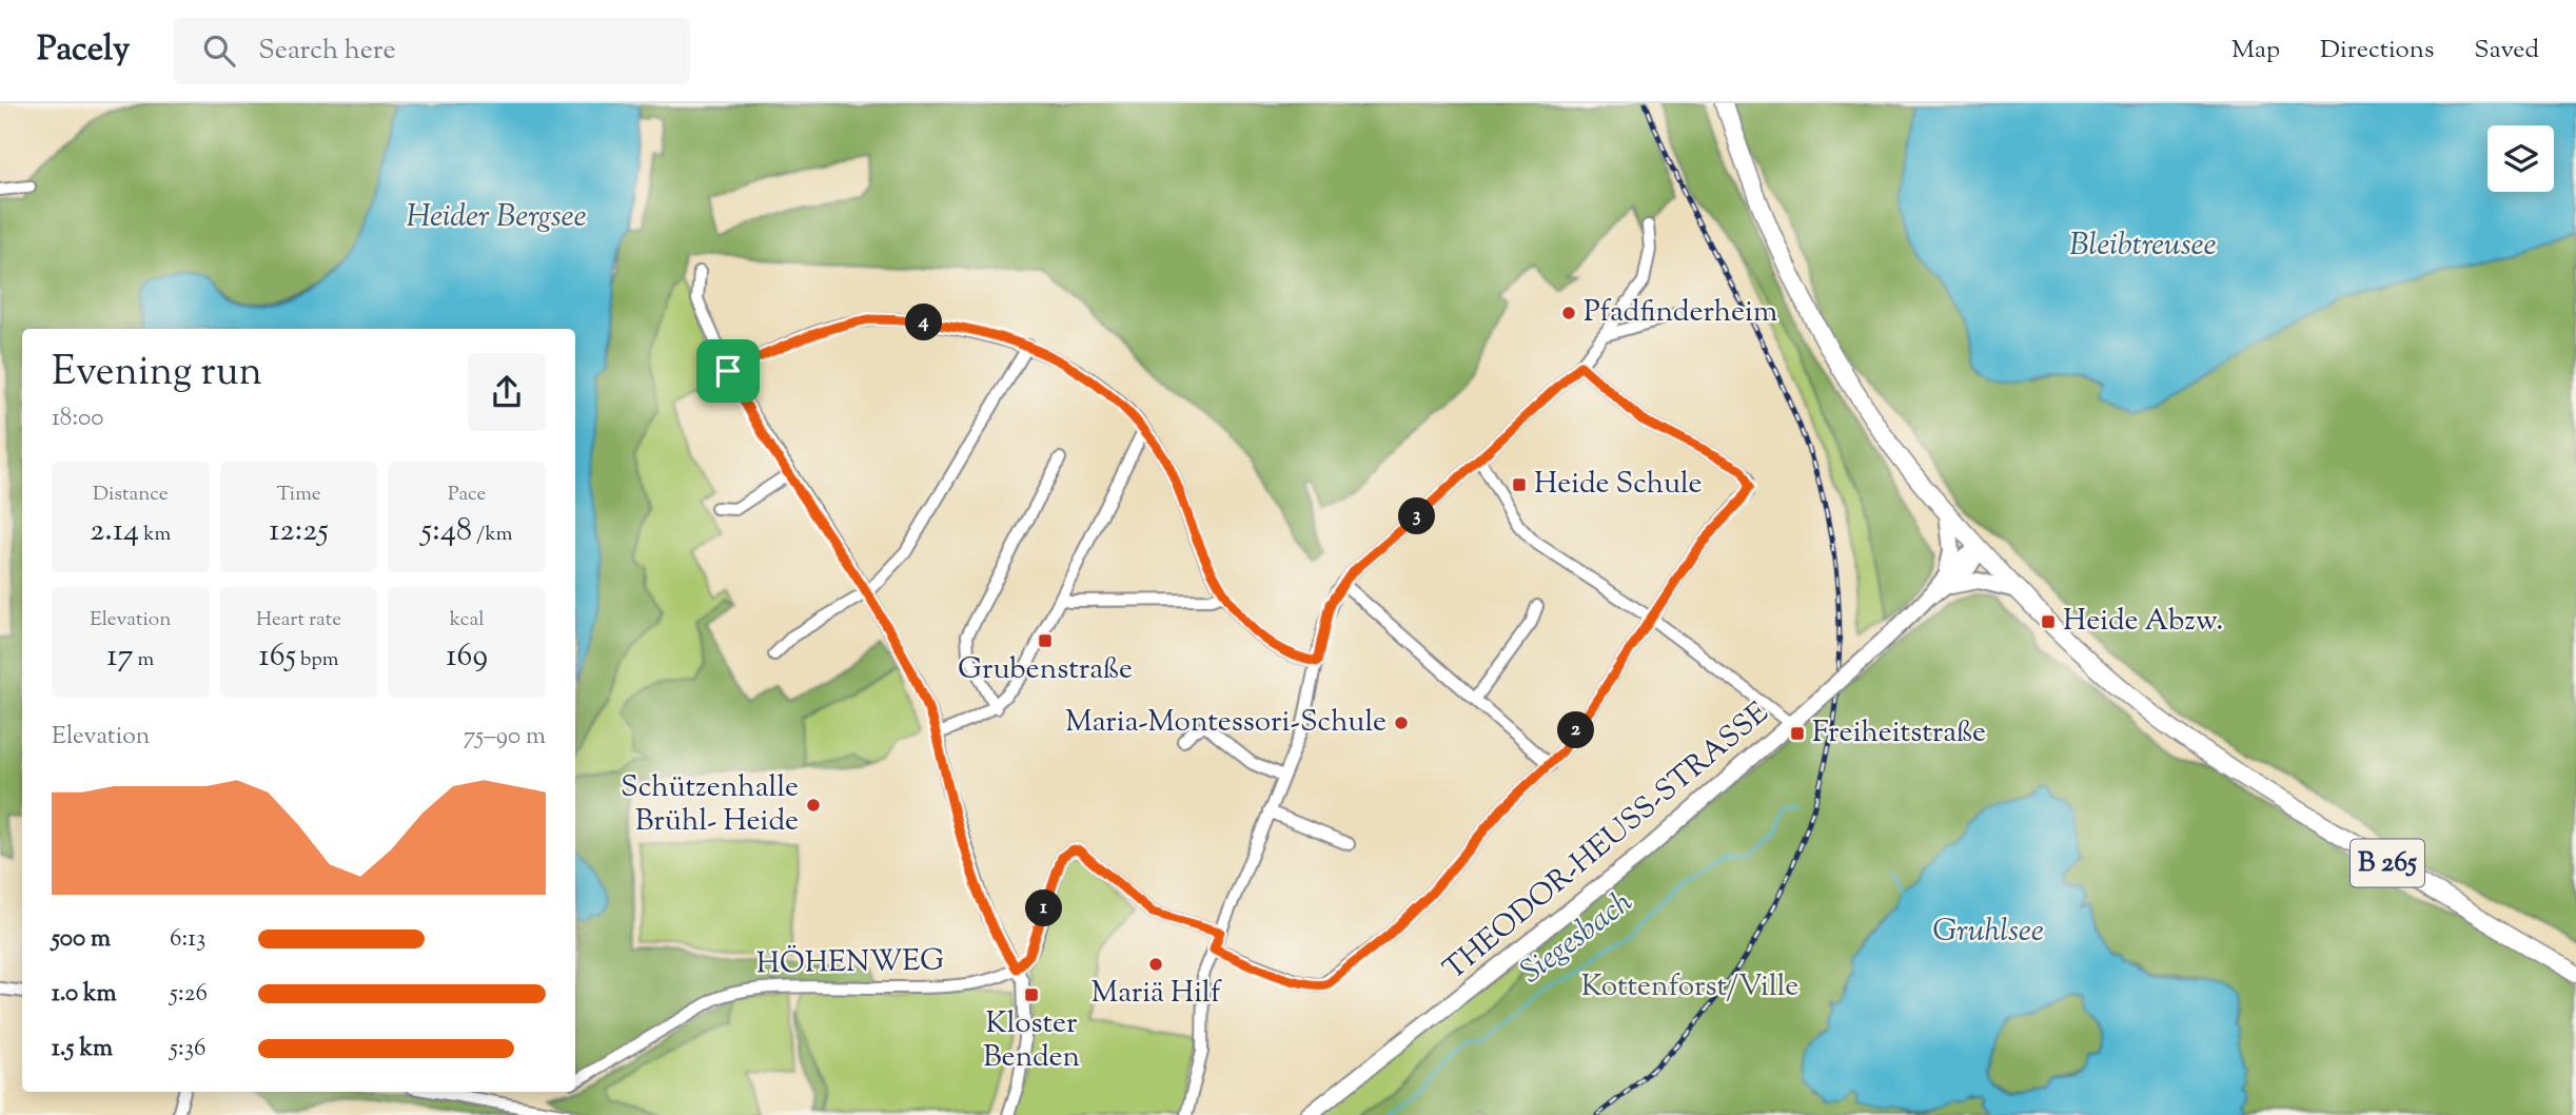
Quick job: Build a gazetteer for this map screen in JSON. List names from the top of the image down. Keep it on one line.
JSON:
{"streets":{"main road":["THEODOR-HEUSS-STRASSE","B 265"],"street":["HÖHENWEG"]},"crossings":[["THEODOR-HEUSS-STRASSE","B 265"]],"water":["Heider Bergsee","Bleibtreusee","Gruhlsee","Siegesbach"],"parks":["Kottenforst/Ville"],"places":{"other":["Pfadfinderheim","Maria-Montessori-Schule","Schützenhalle Brühl- Heide","Mariä Hilf"],"transit":["Heide Schule","Heide Abzw.","Grubenstraße","Freiheitstraße","Kloster Benden"]},"page":{"header":"Pacely","search":"Search here","nav":["Map","Directions","Saved"],"pins":["4","3","2","1"],"heading":["Evening run","18:00"],"stats":[["Distance","2.14 km"],["Time","12:25"],["Pace","5:48 /km"],["Elevation","17 m"],["Heart rate","165 bpm"],["kcal","169"]],"chart":["Elevation","75–90 m"],"list":[{"name":"500 m","note":"6:13"},{"name":"1.0 km","note":"5:26"},{"name":"1.5 km","note":"5:36"}]}}
